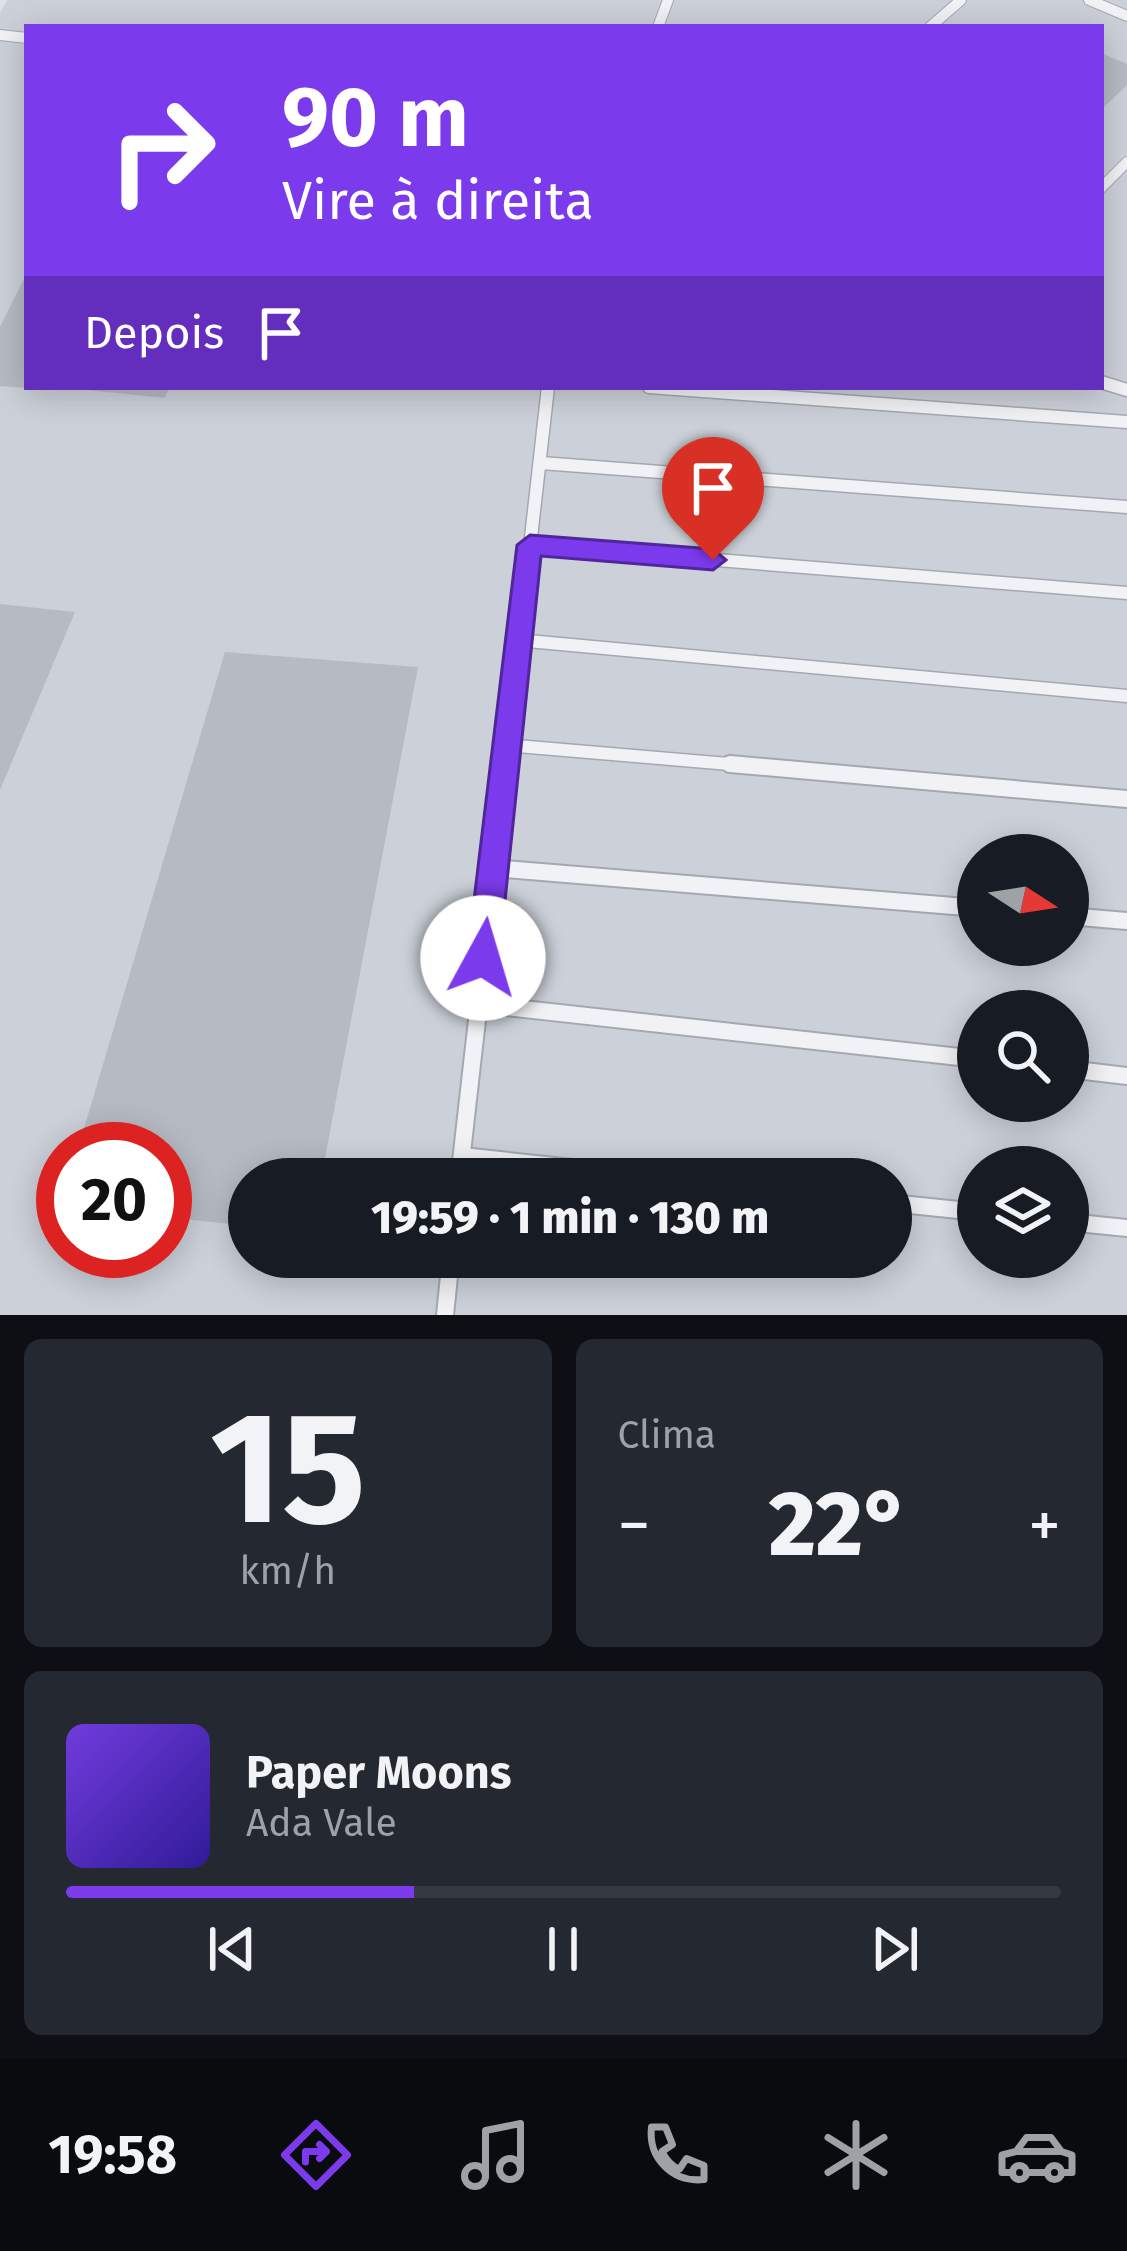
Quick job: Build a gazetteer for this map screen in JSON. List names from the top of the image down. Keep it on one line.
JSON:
{"north":"right","page":{"turn":["90 m","Vire à direita"],"then":"Depois","limit":"20","trip":"19:59 · 1 min · 130 m","tile":[["15","km/h"],"Clima"],"heat":["−","22°","+"],"song":["Paper Moons","Ada Vale"],"tabs":"19:58"}}
